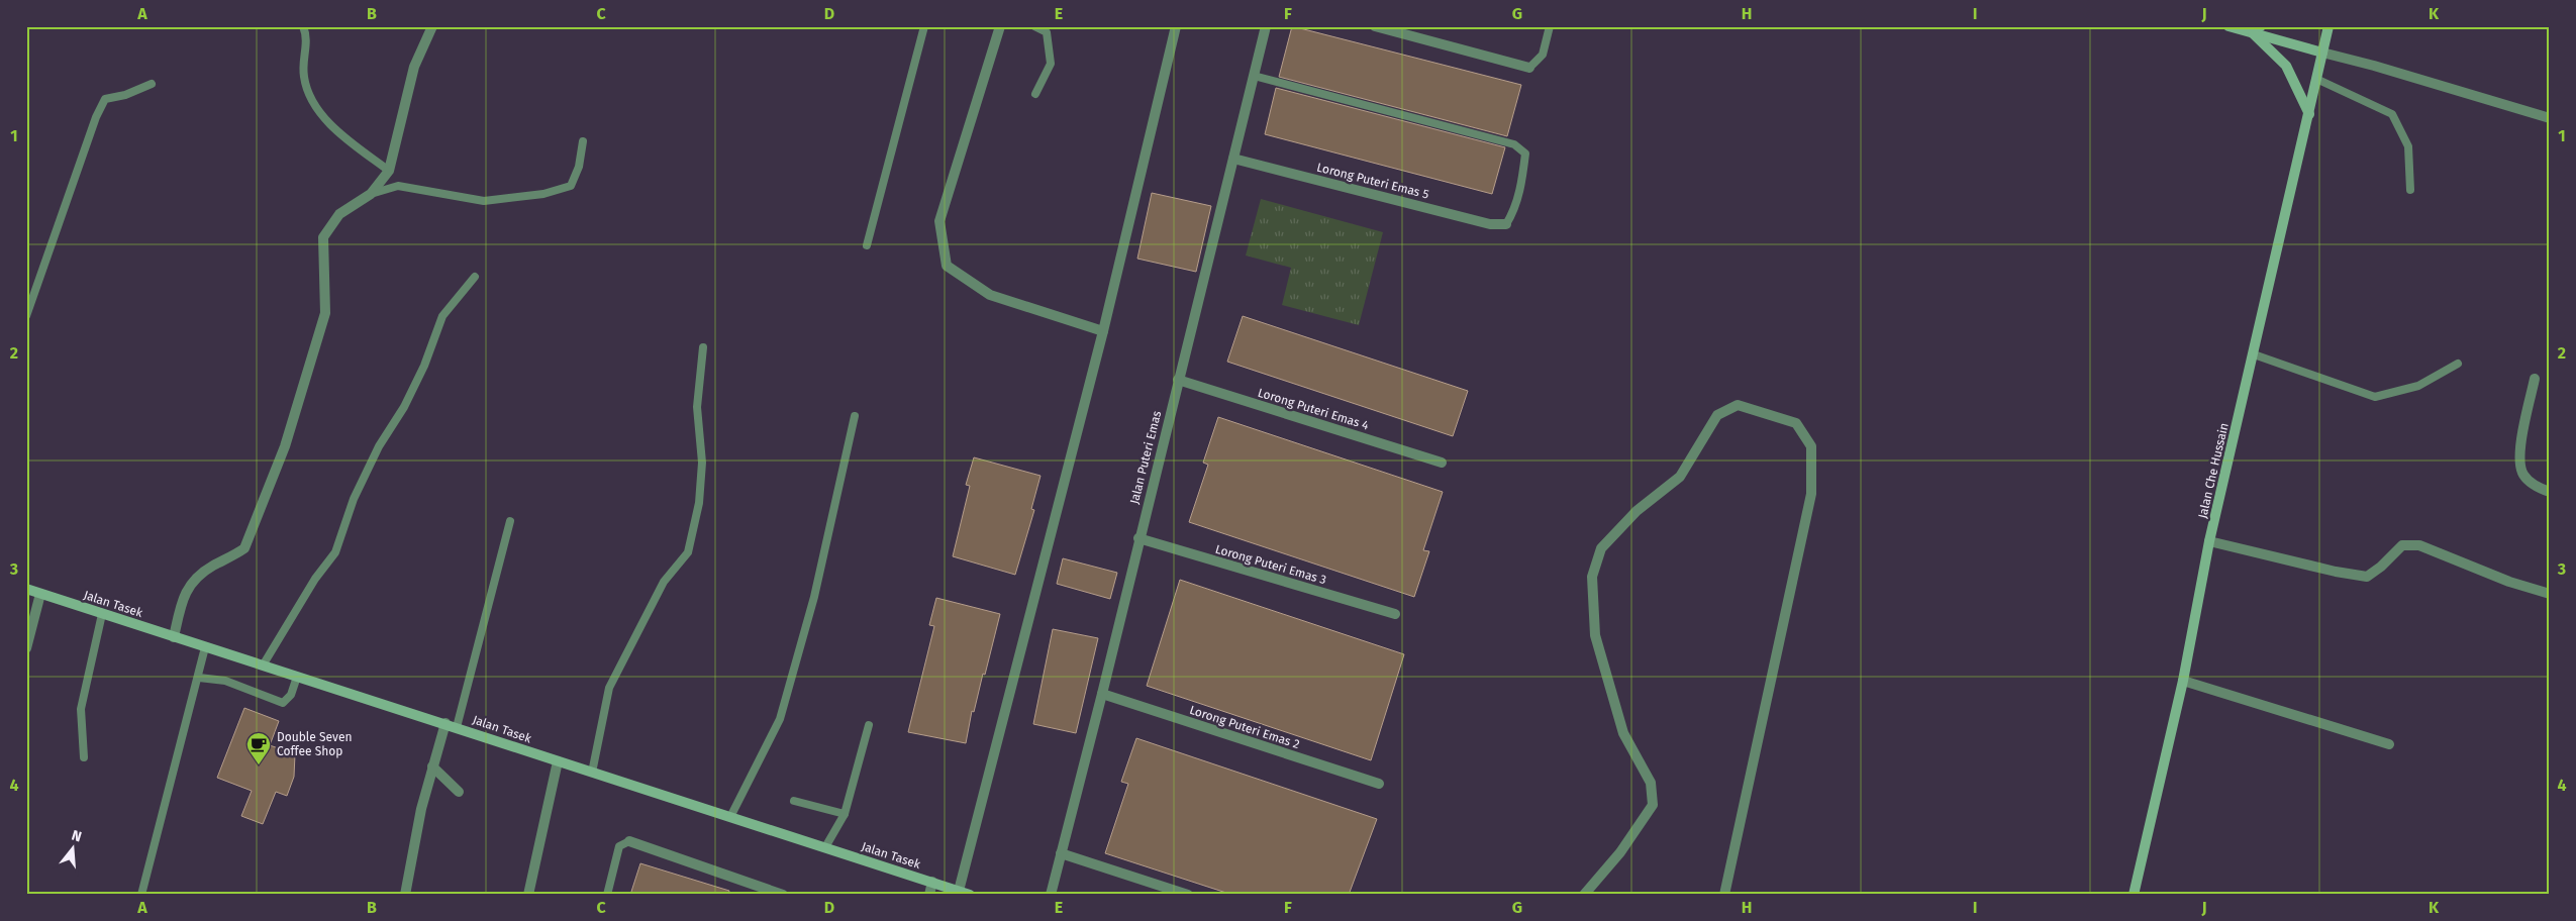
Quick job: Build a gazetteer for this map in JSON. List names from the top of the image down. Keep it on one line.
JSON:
{"streets":{"main road":["Jalan Che Hussain","Jalan Tasek"],"street":["Lorong Puteri Emas 5","Lorong Puteri Emas 4","Jalan Puteri Emas","Lorong Puteri Emas 3","Lorong Puteri Emas 2"]},"crossings":[["Lorong Puteri Emas 5","Jalan Puteri Emas"],["Lorong Puteri Emas 4","Jalan Puteri Emas"],["Jalan Puteri Emas","Lorong Puteri Emas 3"],["Jalan Puteri Emas","Lorong Puteri Emas 2"]],"places":{"cafe":["Double Seven Coffee Shop"]},"north":"top","grid":{"columns":["A","B","C","D","E","F","G","H","I","J","K"],"rows":["1","2","3","4"]}}
